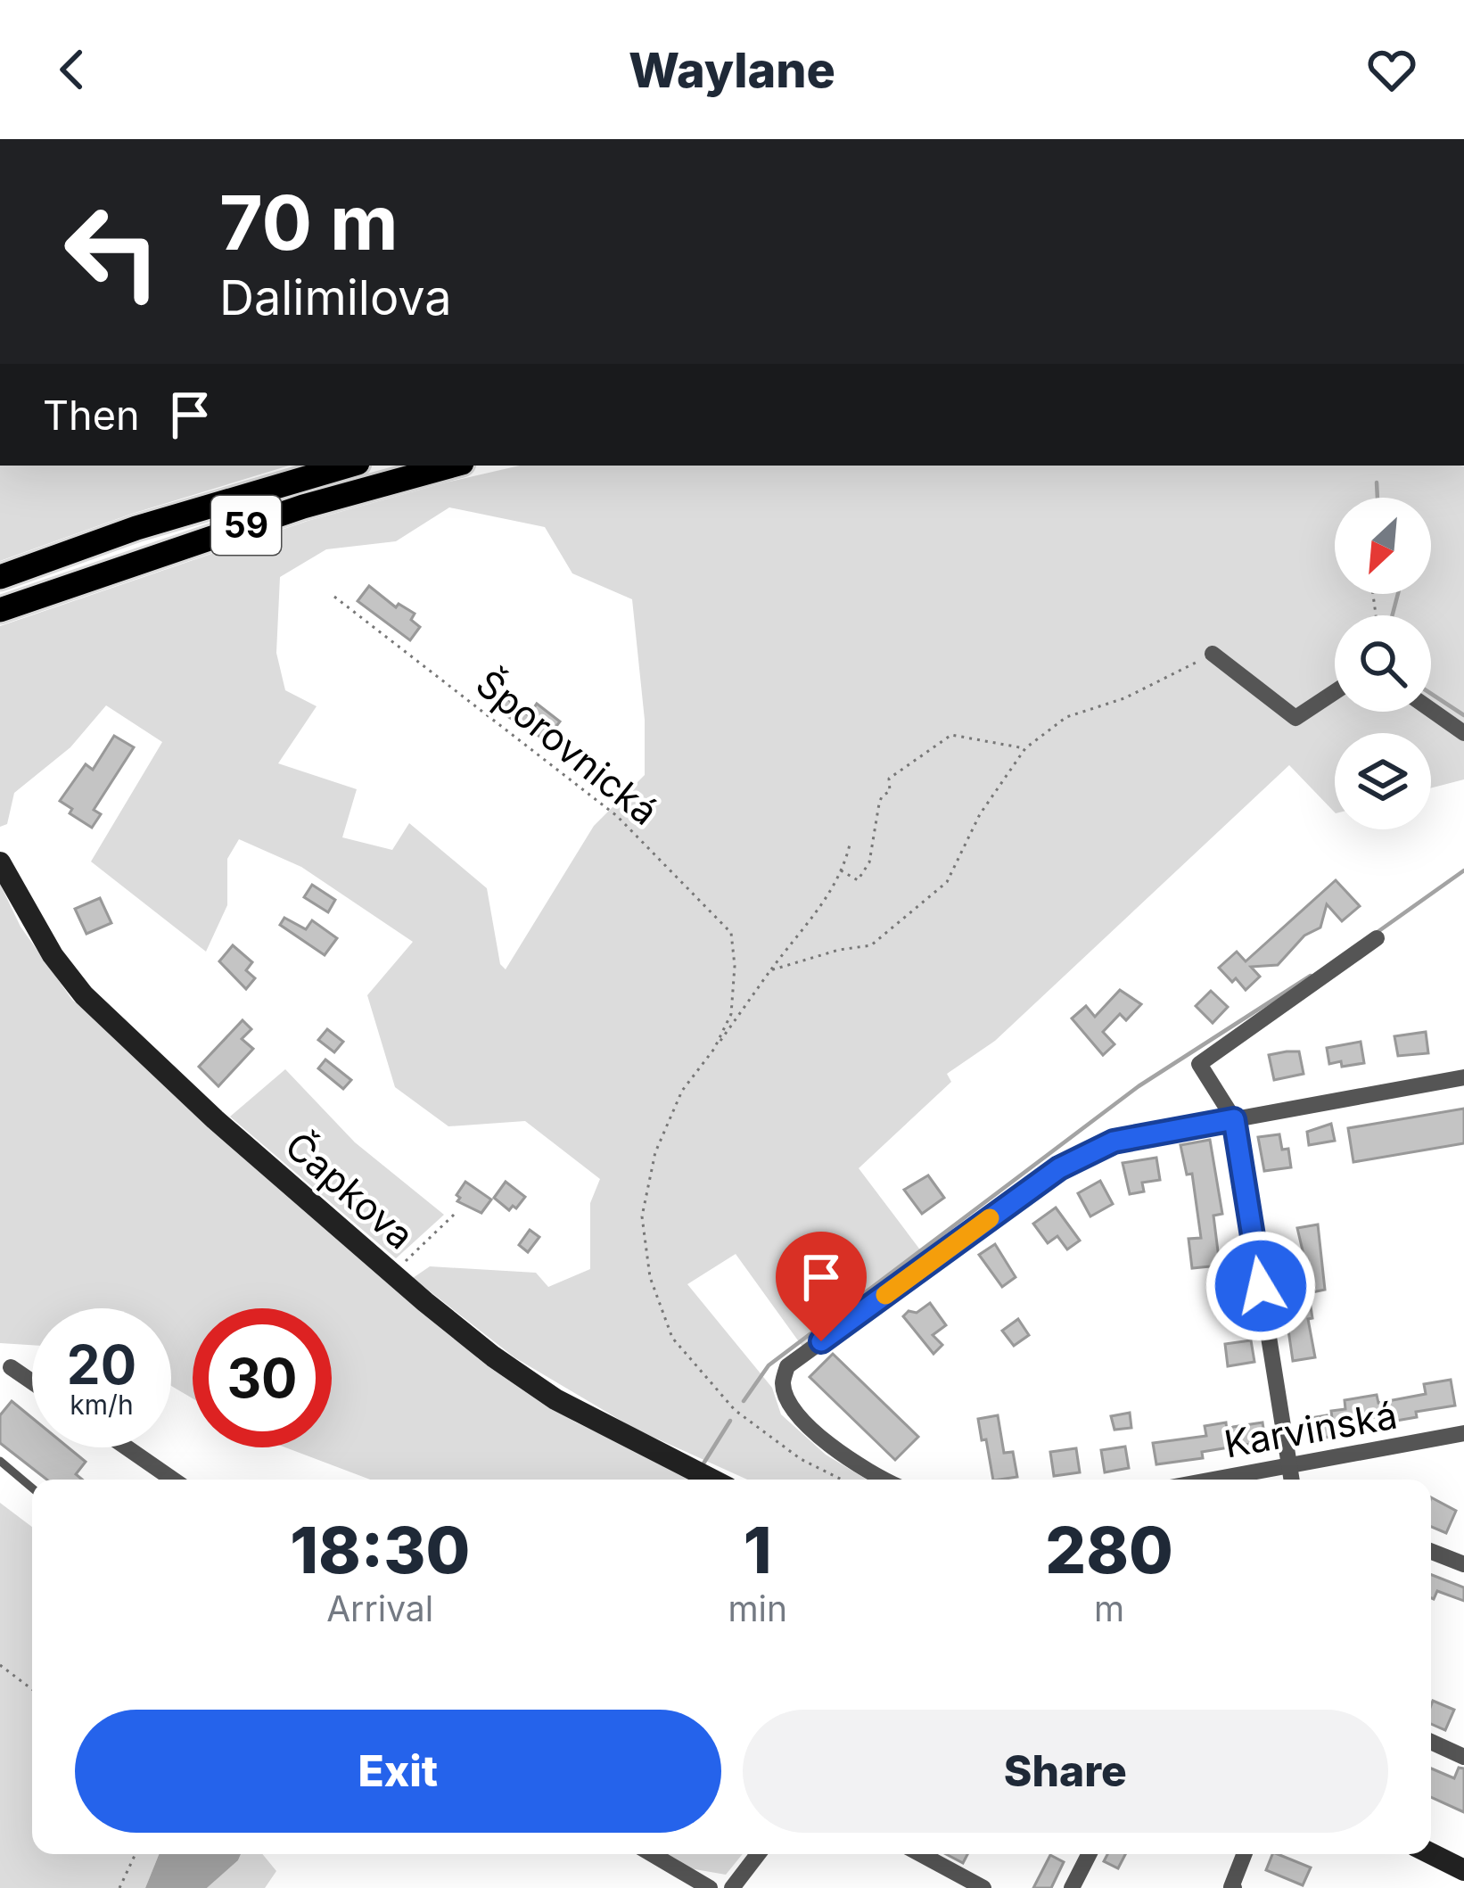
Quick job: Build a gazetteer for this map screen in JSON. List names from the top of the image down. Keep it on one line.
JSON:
{"streets":{"main road":["59"],"street":["Čapkova","Karvinská"],"path":["Šporovnická"]},"north":"bottom left","page":{"header":"Waylane","turn":["70 m","Dalimilova"],"then":"Then","speed":"20 km/h","limit":"30","eta":["18:30","Arrival","1","min","280","m"],"buttons":["Exit","Share"]}}
